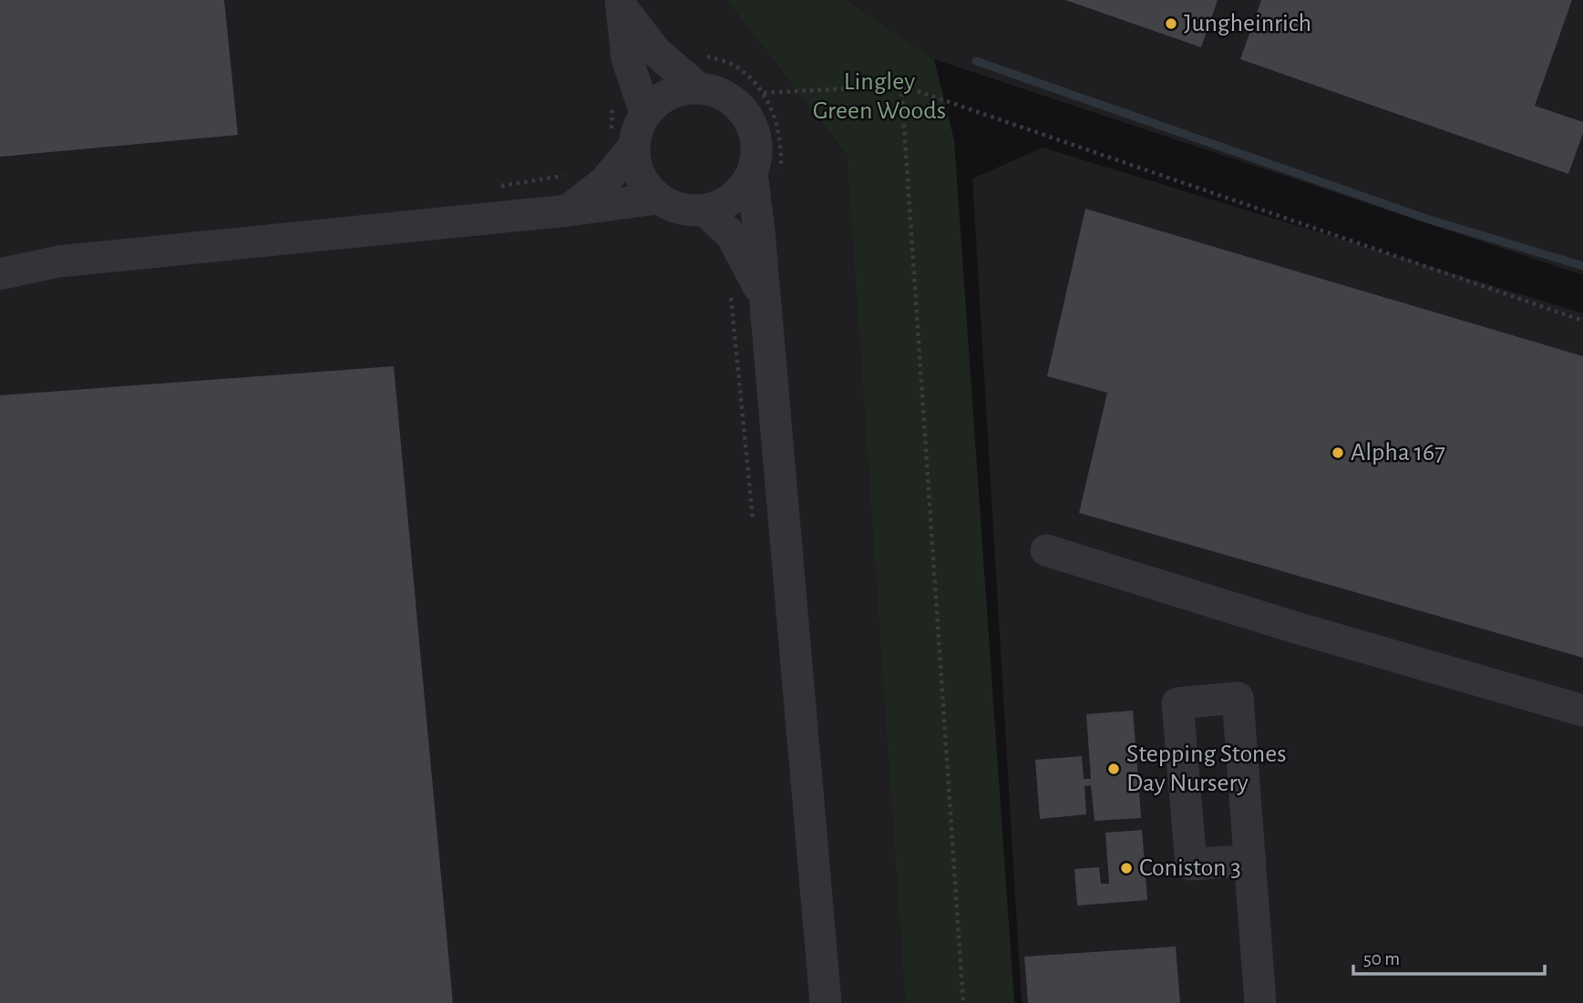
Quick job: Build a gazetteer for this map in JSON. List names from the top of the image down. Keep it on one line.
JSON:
{"parks":["Lingley Green Woods"],"places":["Jungheinrich","Alpha 167","Stepping Stones Day Nursery","Coniston 3"],"scale_bar":"50 m"}
